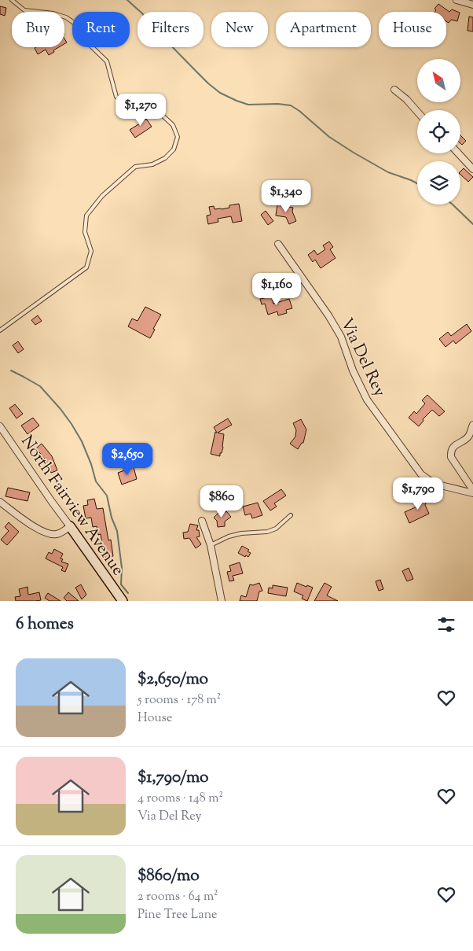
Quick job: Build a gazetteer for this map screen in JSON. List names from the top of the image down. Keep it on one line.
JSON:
{"streets":{"street":["Via Del Rey","North Fairview Avenue"]},"north":"top left","page":{"chip":["Buy","Rent","Filters","New","Apartment","House"],"price":["$1,270","$1,340","$1,160","$2,650","$1,790","$860"],"heading":"6 homes","list":[{"name":"$2,650/mo","note":"5 rooms · 178 m² · House"},{"name":"$1,790/mo","note":"4 rooms · 148 m² · Via Del Rey"},{"name":"$860/mo","note":"2 rooms · 64 m² · Pine Tree Lane"}]}}
